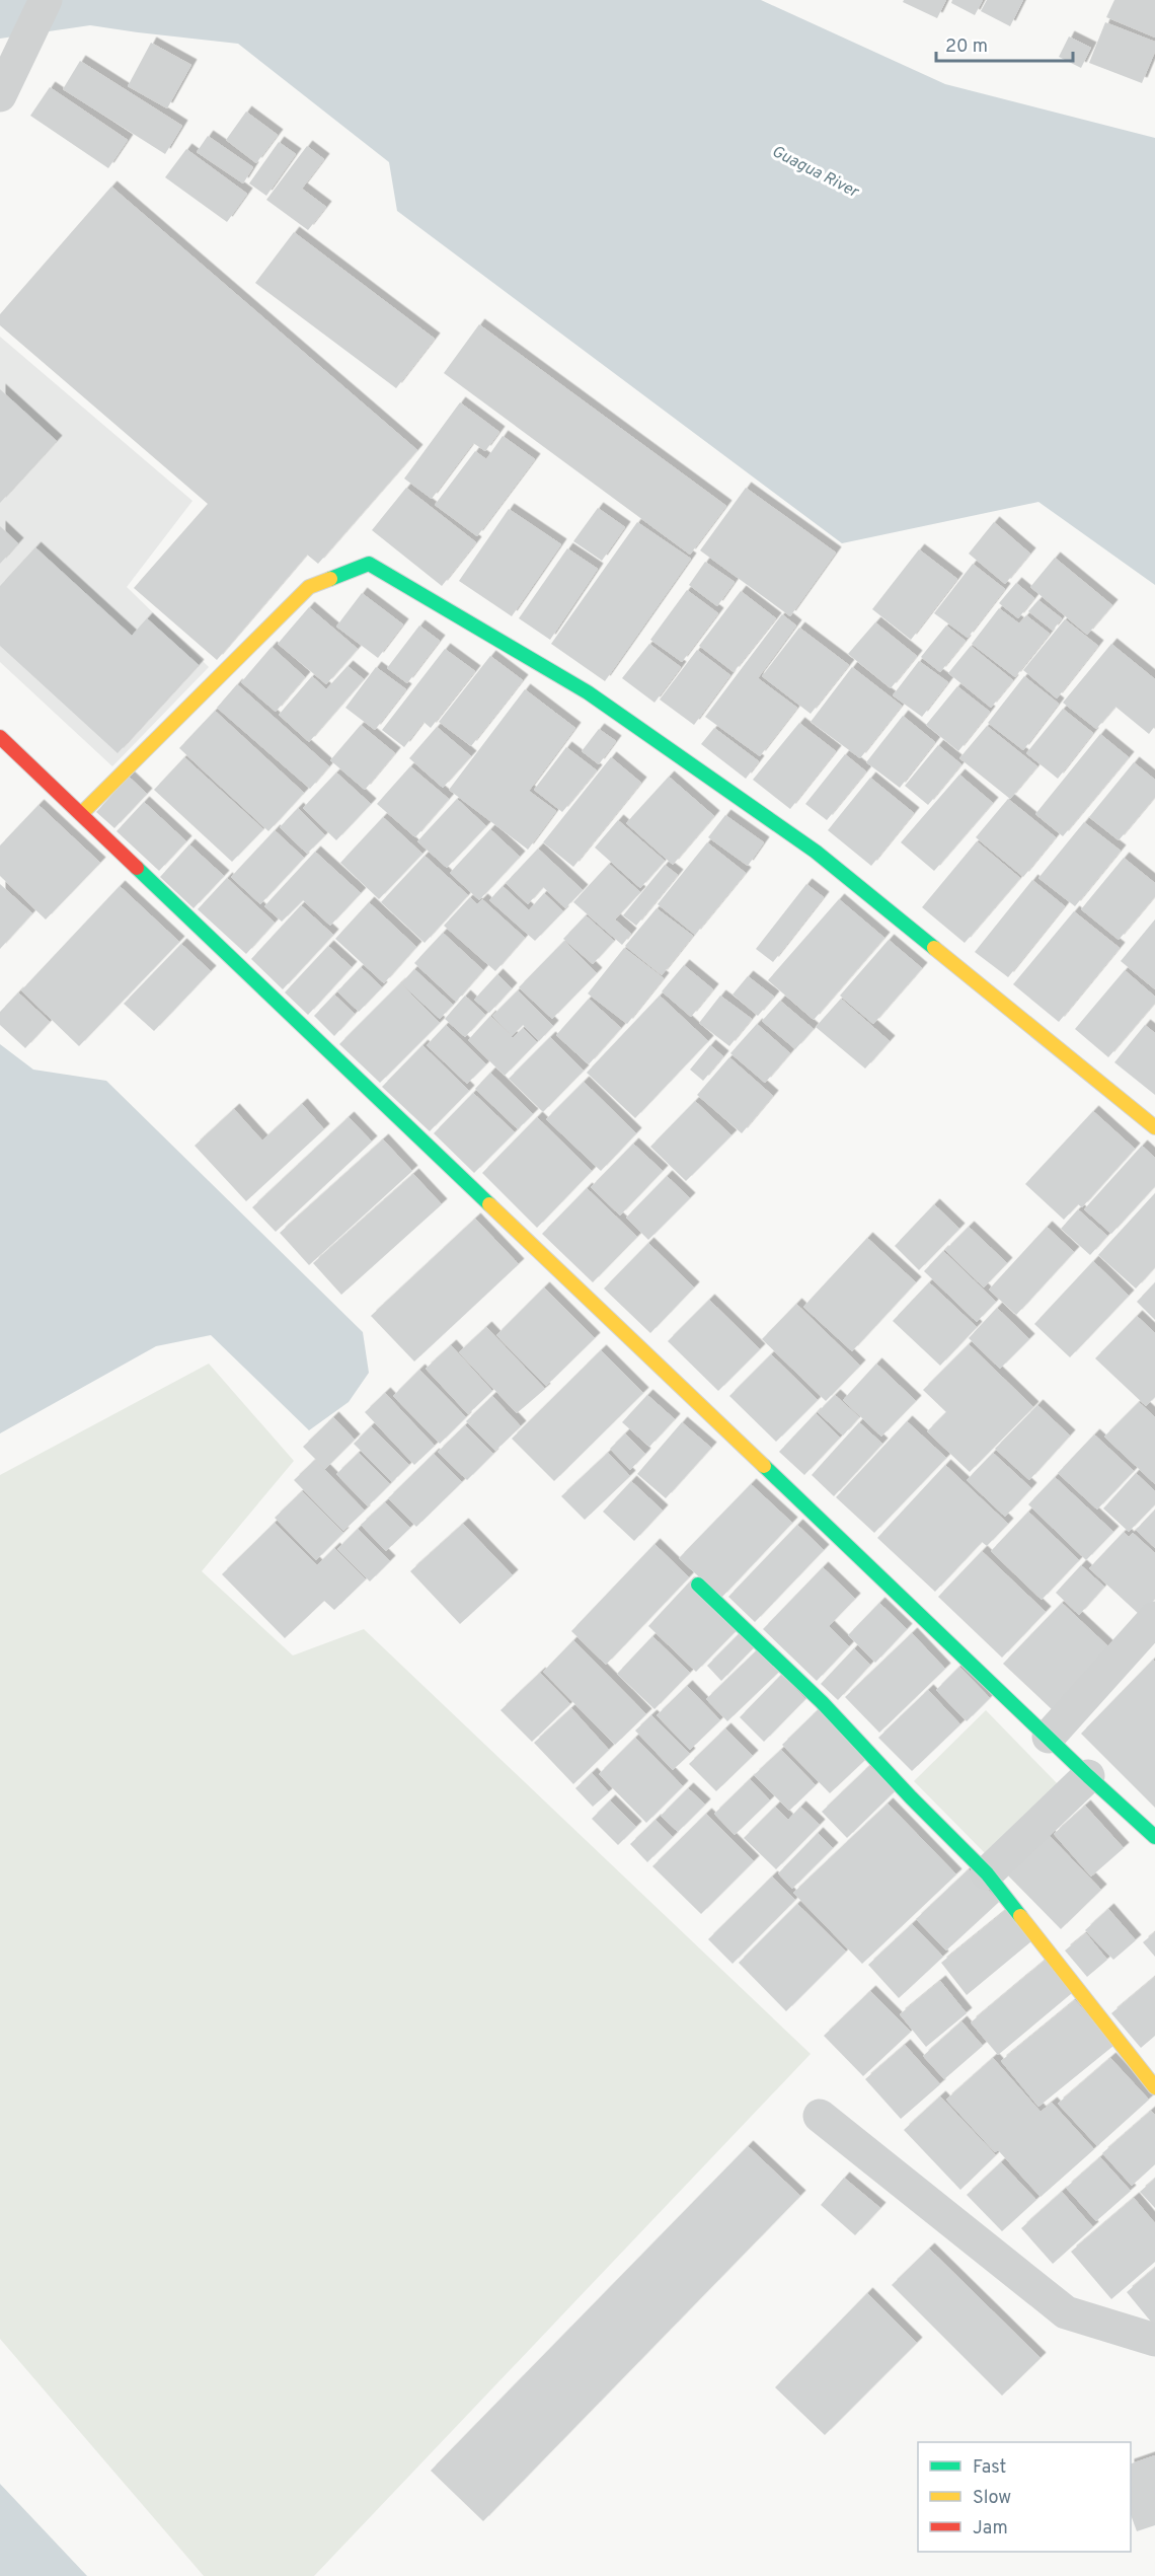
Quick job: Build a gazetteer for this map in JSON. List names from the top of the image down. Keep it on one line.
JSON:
{"water":["Guagua River"],"legend":["Fast","Slow","Jam"],"scale_bar":"20 m"}
